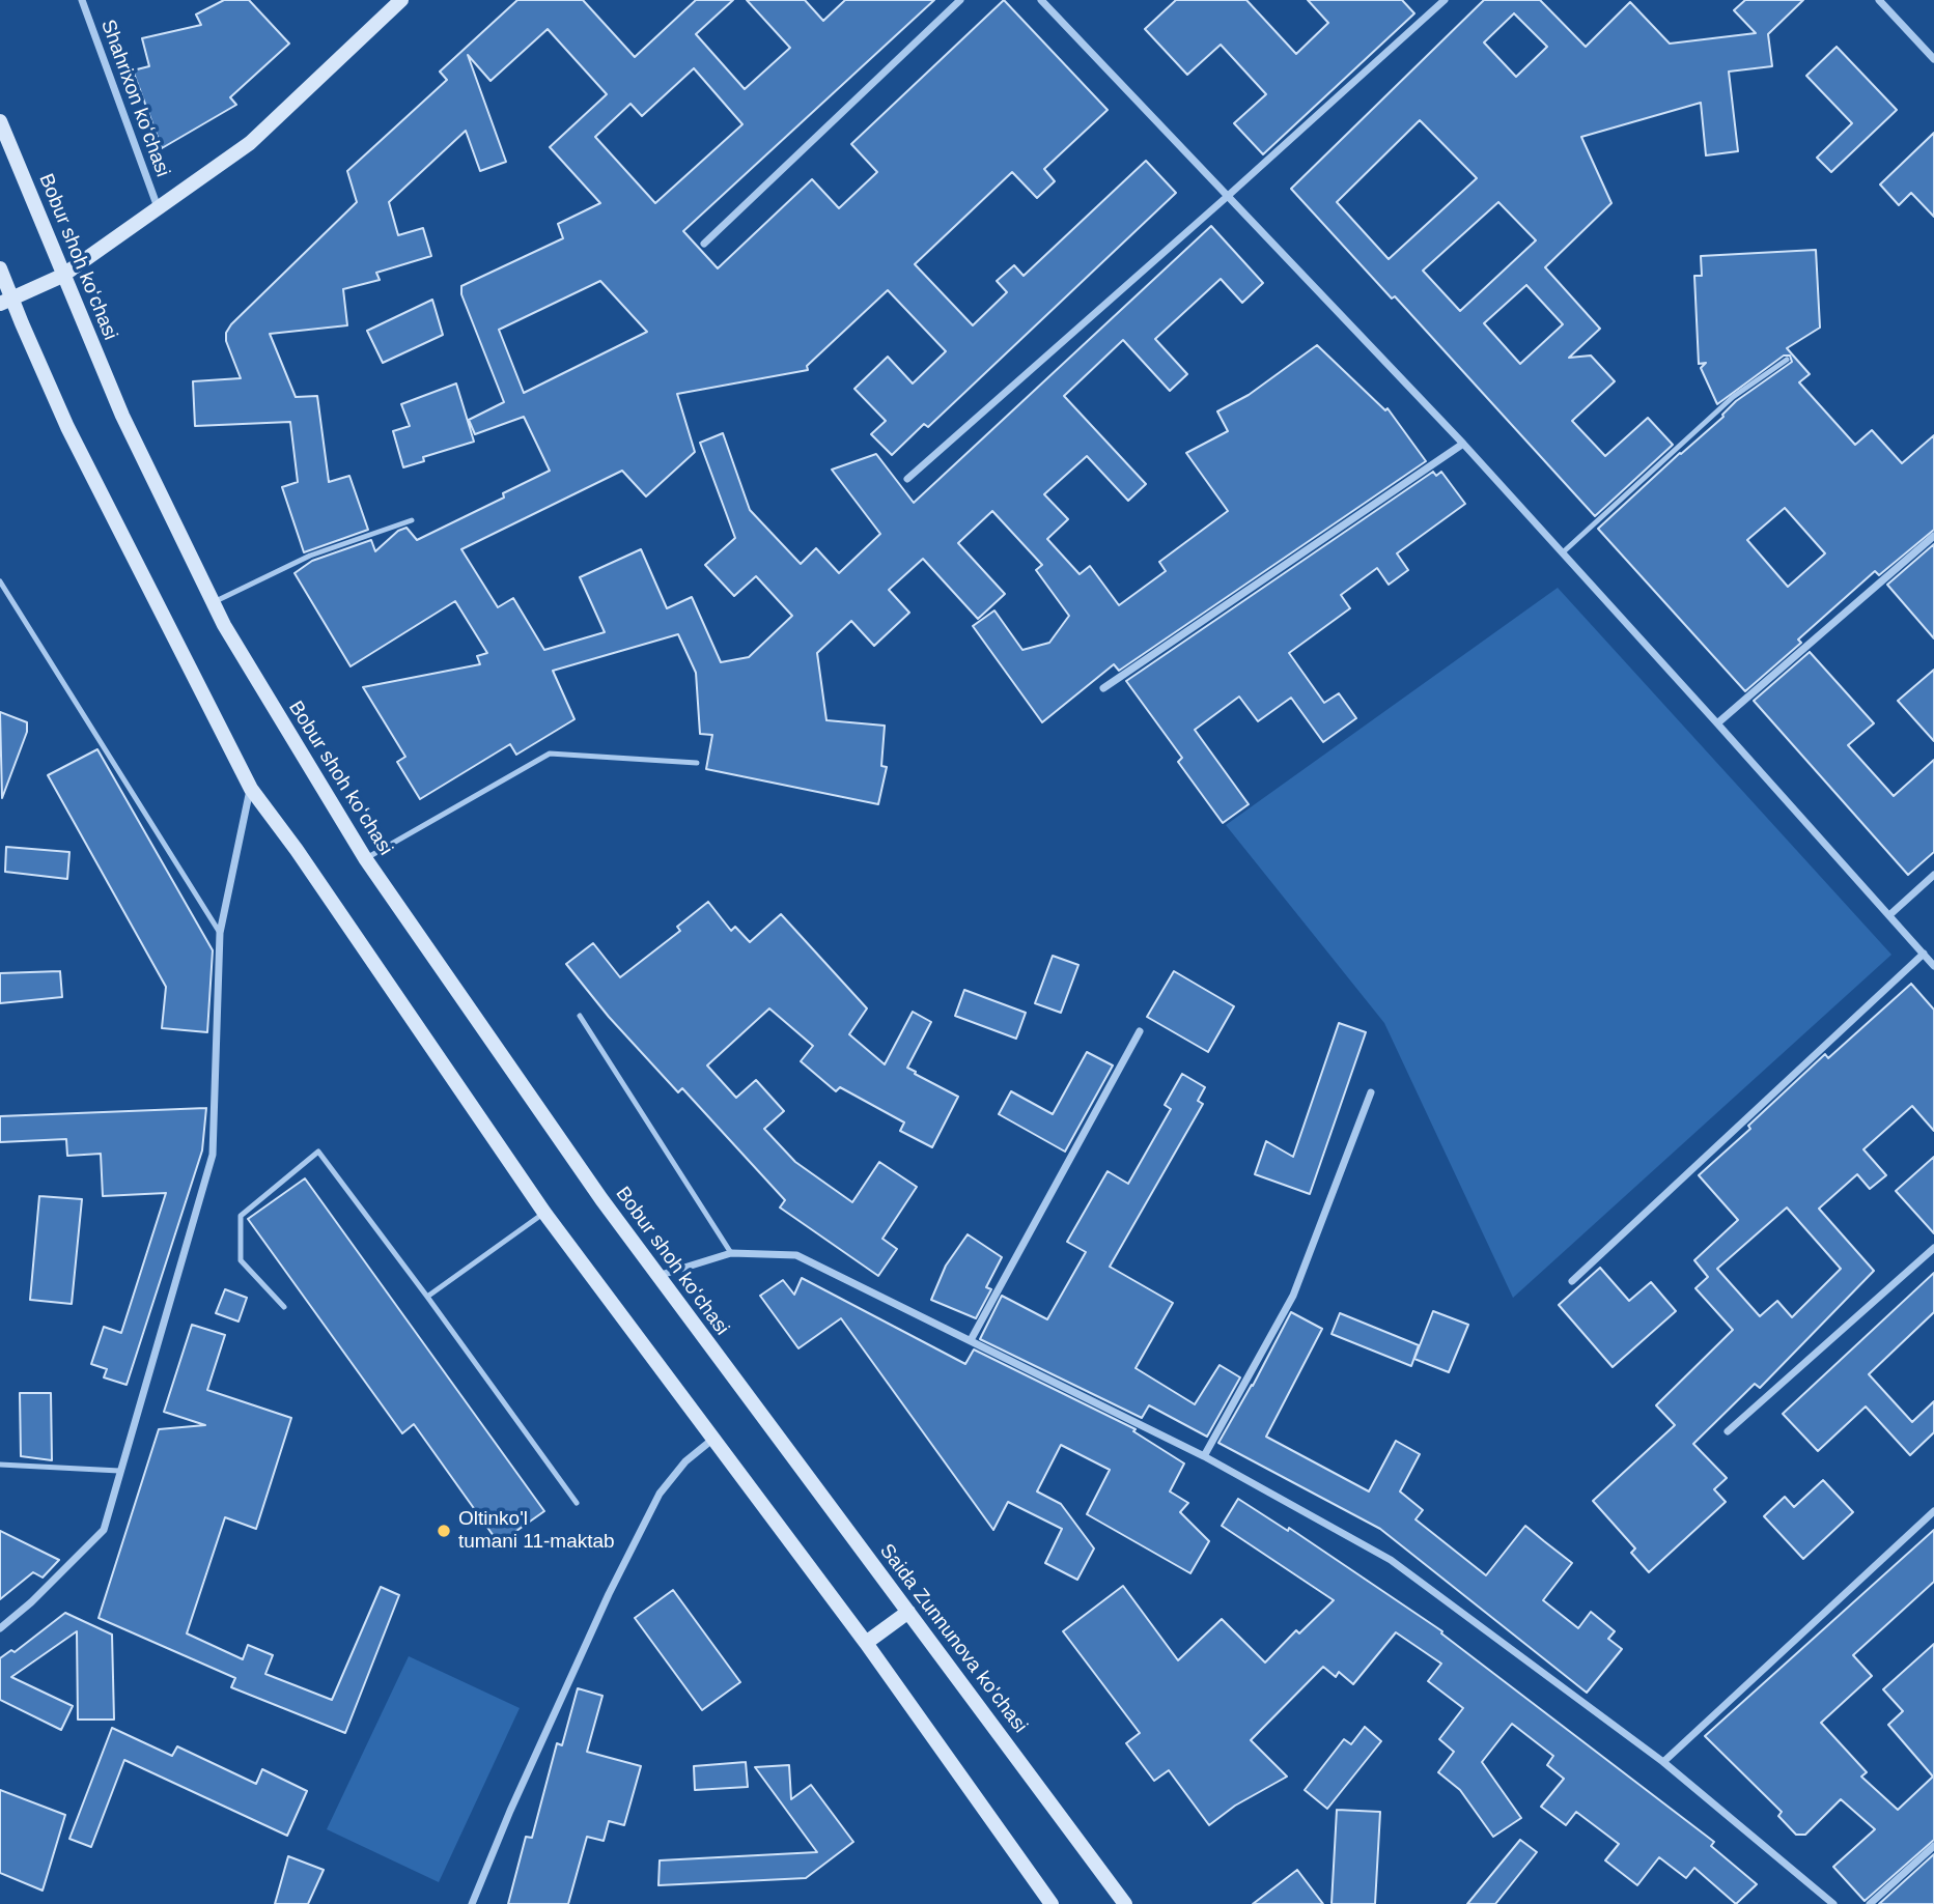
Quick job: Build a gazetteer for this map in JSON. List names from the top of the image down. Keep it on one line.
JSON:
{"streets":{"main road":["Bobur shoh koʻchasi","Saida Zunnunova ko'chasi"],"street":["Shahrixon koʻchasi"]},"crossings":[["Bobur shoh koʻchasi","Saida Zunnunova ko'chasi"]],"places":["Oltinko'l tumani 11-maktab"]}
